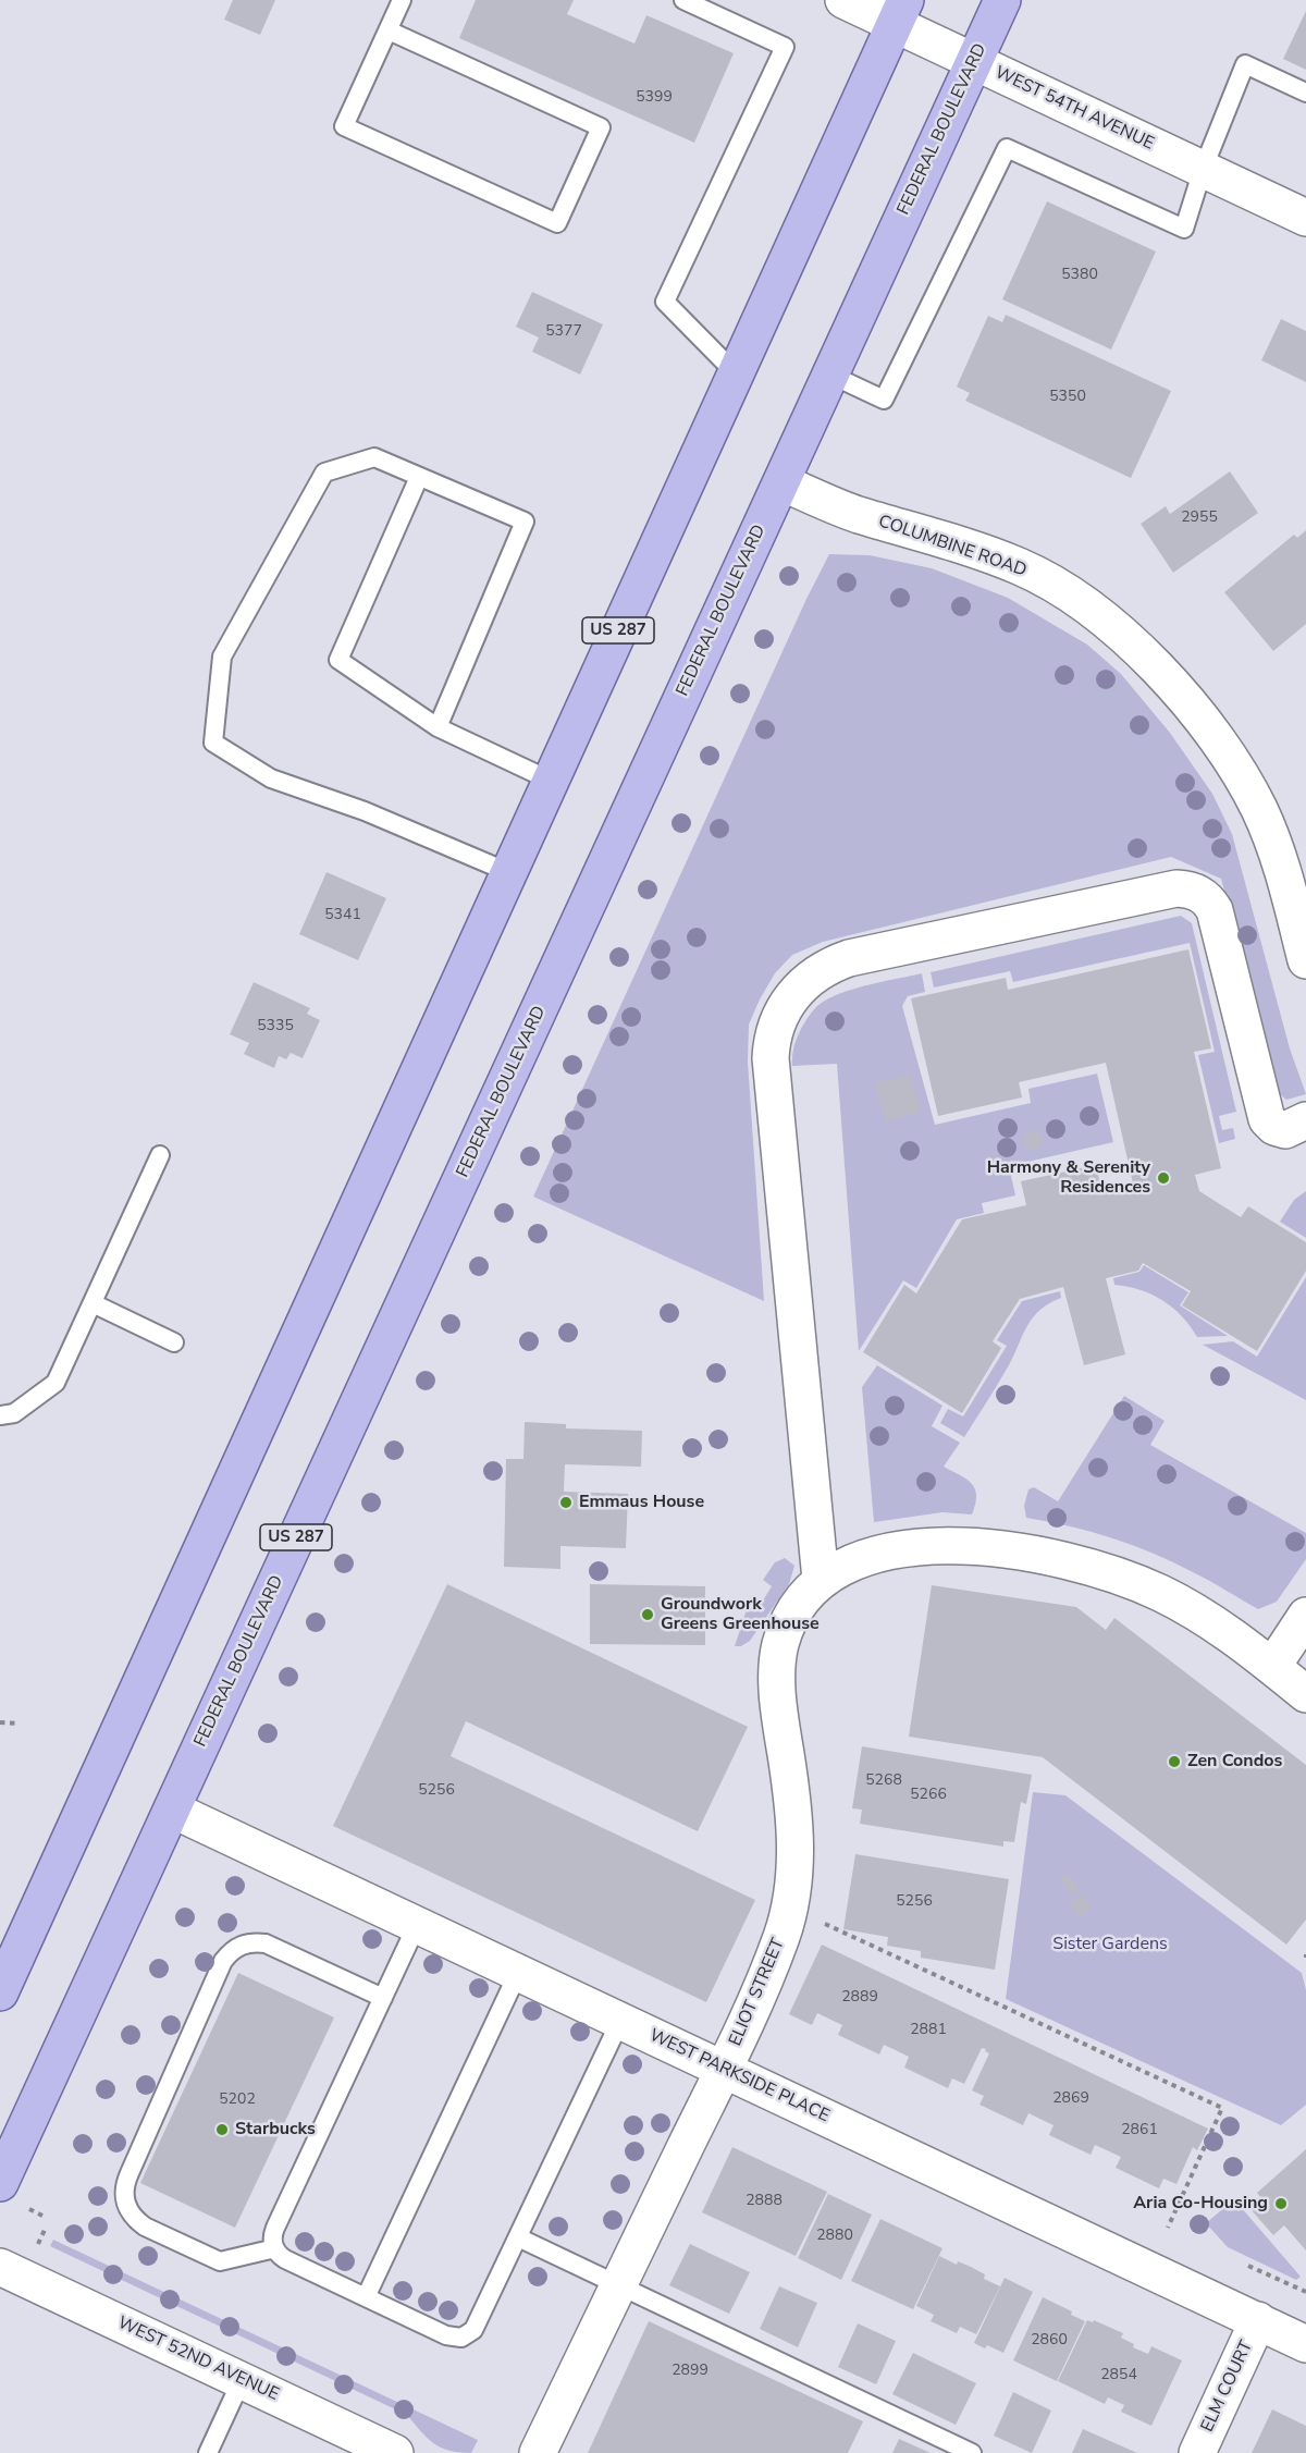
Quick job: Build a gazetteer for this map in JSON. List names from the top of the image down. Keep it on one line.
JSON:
{"streets":{"main road":["FEDERAL BOULEVARD","US 287"],"street":["WEST 54TH AVENUE","COLUMBINE ROAD","ELIOT STREET","WEST PARKSIDE PLACE","WEST 52ND AVENUE","ELM COURT"]},"crossings":[["WEST 54TH AVENUE","FEDERAL BOULEVARD"],["WEST 54TH AVENUE","US 287"],["FEDERAL BOULEVARD","COLUMBINE ROAD"],["FEDERAL BOULEVARD","WEST PARKSIDE PLACE"],["ELIOT STREET","WEST PARKSIDE PLACE"],["WEST PARKSIDE PLACE","ELM COURT"]],"parks":["Sister Gardens"],"places":["Harmony & Serenity Residences","Emmaus House","Groundwork Greens Greenhouse","Zen Condos","Starbucks","Aria Co-Housing"],"house_numbers":["5399","5380","5377","5350","2955","5341","5335","5268","5256","5266","5256","2889","2881","2869","5202","2861","2888","2880","2860","2899","2854"]}
